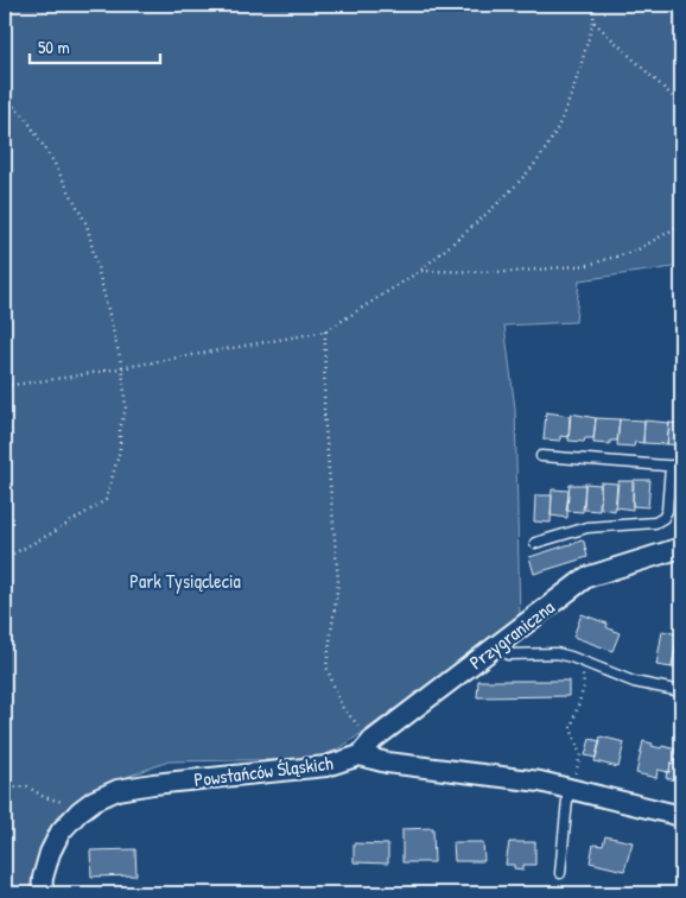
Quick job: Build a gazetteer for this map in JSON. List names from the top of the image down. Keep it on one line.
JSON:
{"streets":{"street":["Przygraniczna","Powstańców Śląskich"]},"crossings":[["Przygraniczna","Powstańców Śląskich"]],"parks":["Park Tysiąclecia"],"scale_bar":"50 m"}
